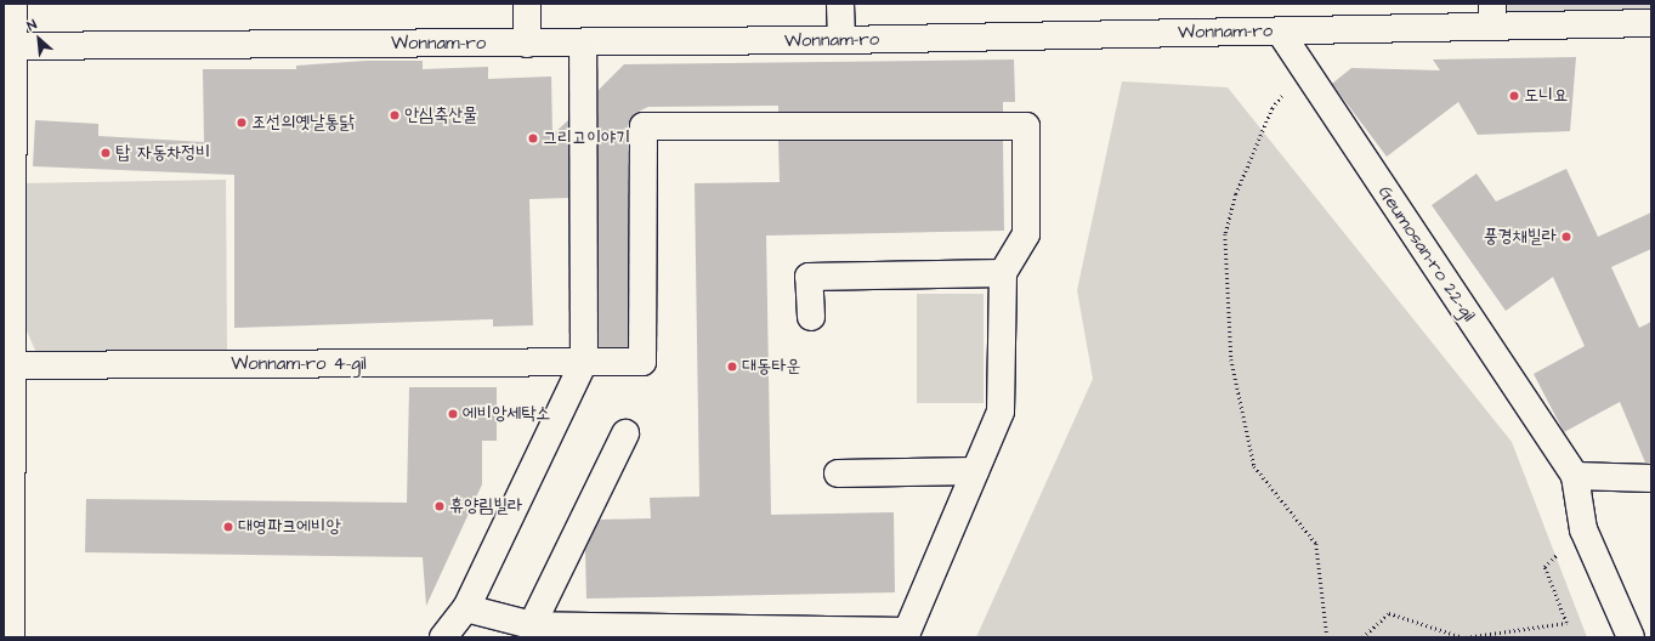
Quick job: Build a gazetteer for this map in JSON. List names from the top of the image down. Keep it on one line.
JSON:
{"streets":{"street":["Wonnam-ro","Geumosan-ro 22-gil","Wonnam-ro 4-gil"]},"crossings":[["Wonnam-ro","Geumosan-ro 22-gil"]],"places":["도니요","안심축산물","조선의옛날통닭","그리고이야기","탑 자동차정비","풍경채빌라","대동타운","에비앙세탁소","휴양림빌라","대영파크에비앙"],"north":"top left"}
